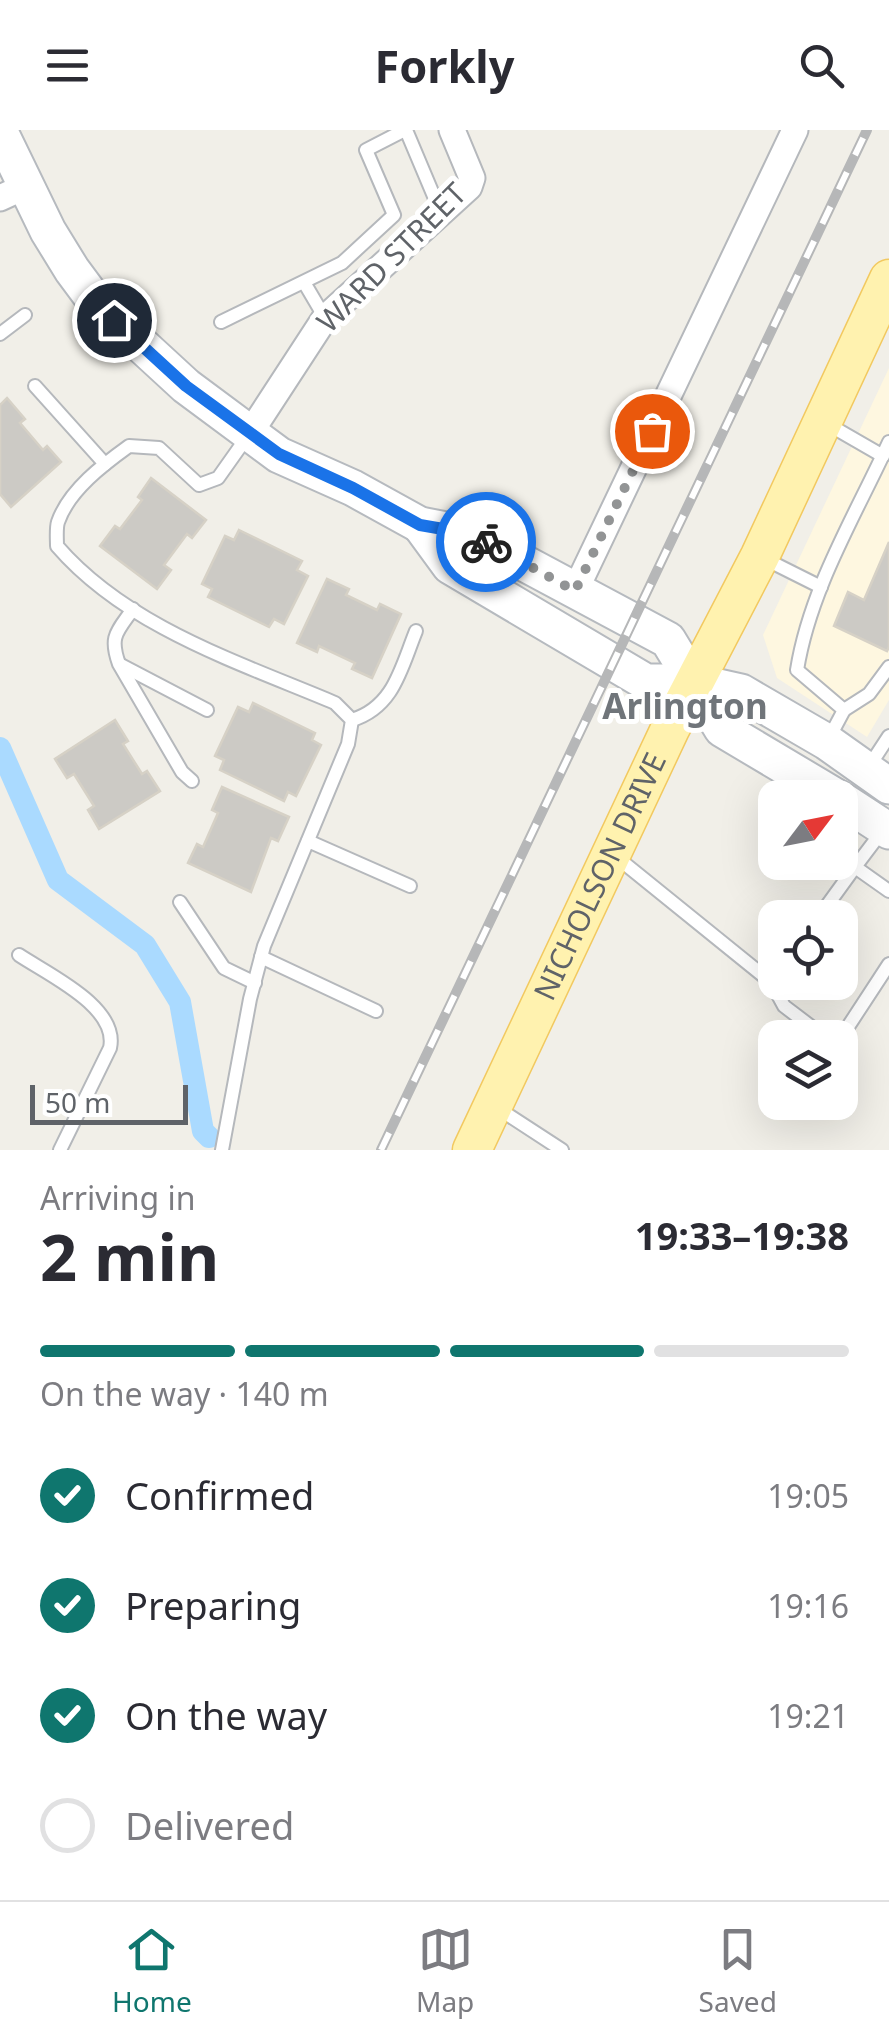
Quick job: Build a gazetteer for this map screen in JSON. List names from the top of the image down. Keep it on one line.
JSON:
{"streets":{"main road":["NICHOLSON DRIVE"],"street":["WARD STREET"]},"districts":["Arlington"],"scale_bar":"50 m","north":"top right","page":{"header":"Forkly","scale":"50 m","heading":["2 min","Arriving in","19:33–19:38"],"bar":"On the way · 140 m","list":[["Confirmed","19:05"],["Preparing","19:16"],["On the way","19:21"],"Delivered"],"tabs":["Home","Map","Saved"]}}
